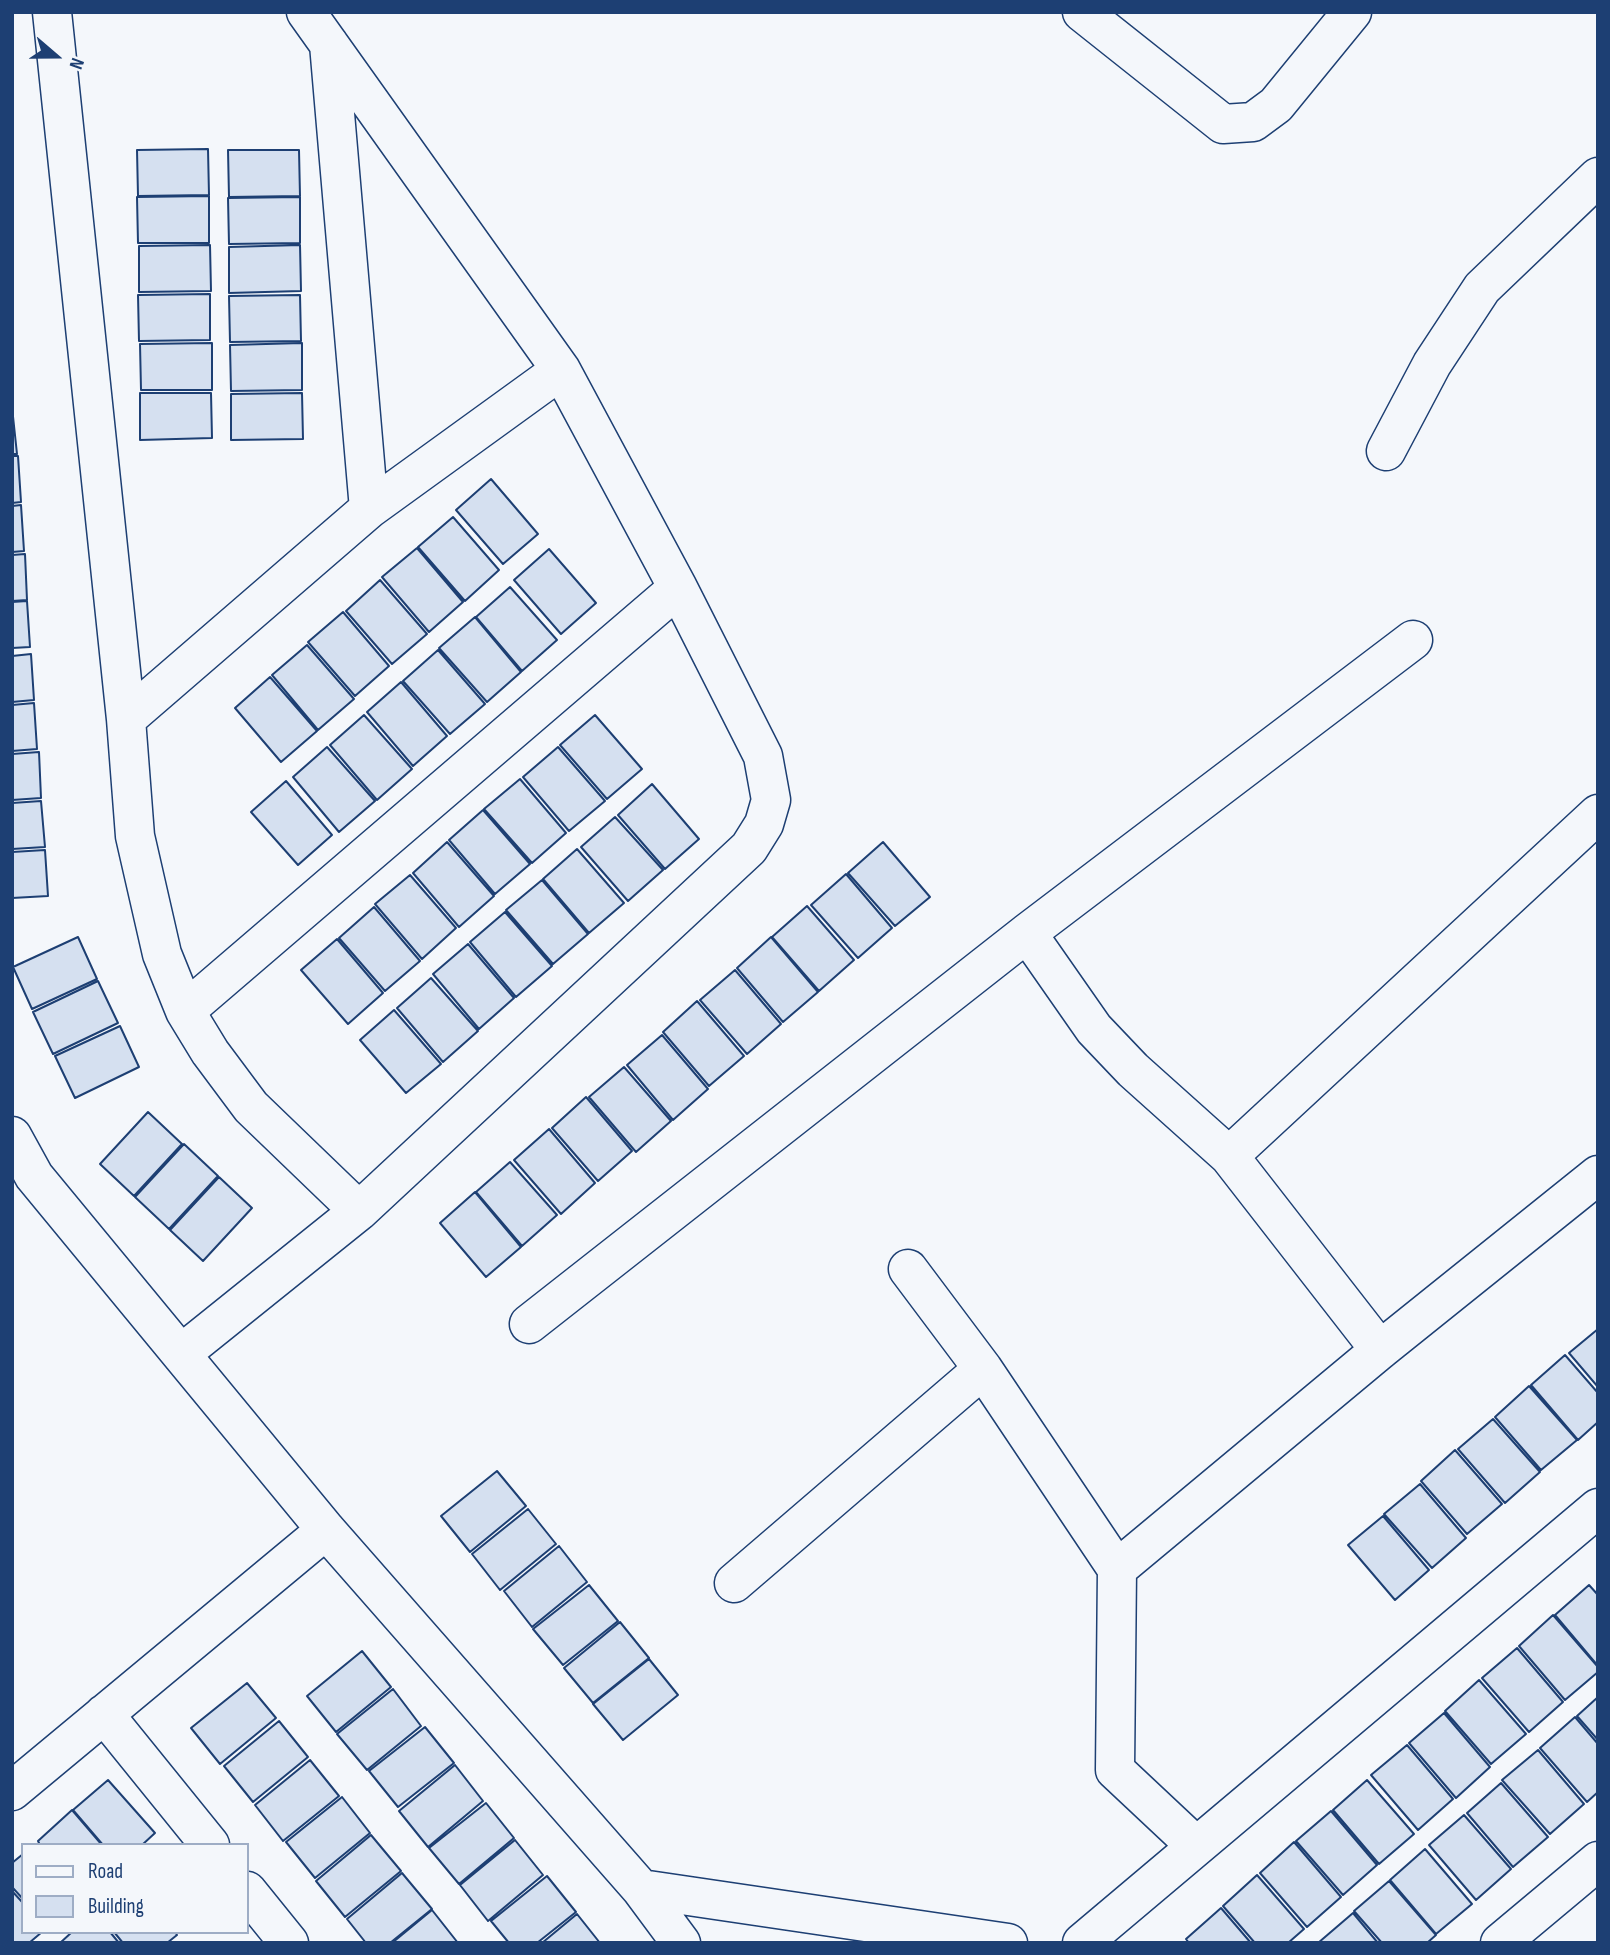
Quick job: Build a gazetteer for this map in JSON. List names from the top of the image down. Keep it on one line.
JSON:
{"legend":["Road","Building"],"north":"right"}
